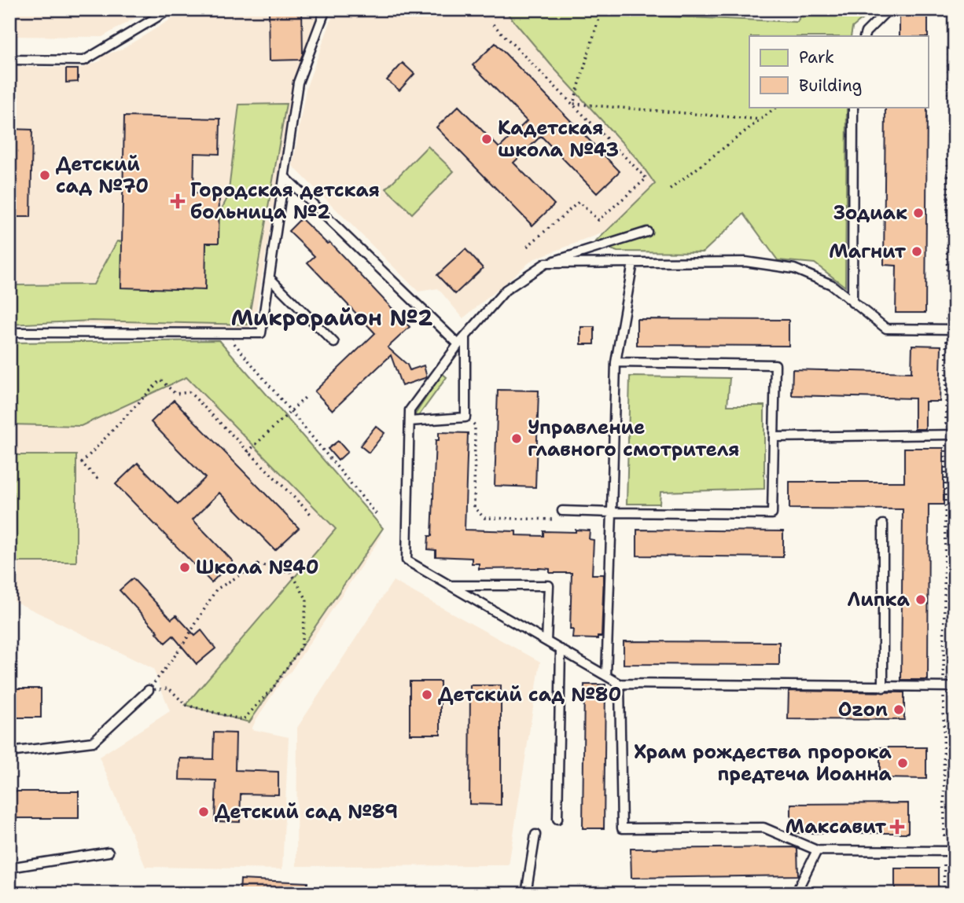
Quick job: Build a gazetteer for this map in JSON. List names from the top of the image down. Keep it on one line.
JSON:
{"districts":["Микрорайон №2"],"places":{"other":["Кадетская школа №43","Детский сад №70","Зодиак","Магнит","Управление главного смотрителя","Школа №40","Липка","Детский сад №80","Ozon","Храм рождества пророка предтеча Иоанна","Детский сад №89"],"health":["Городская детская больница №2","Максавит"]},"legend":["Park","Building"]}
